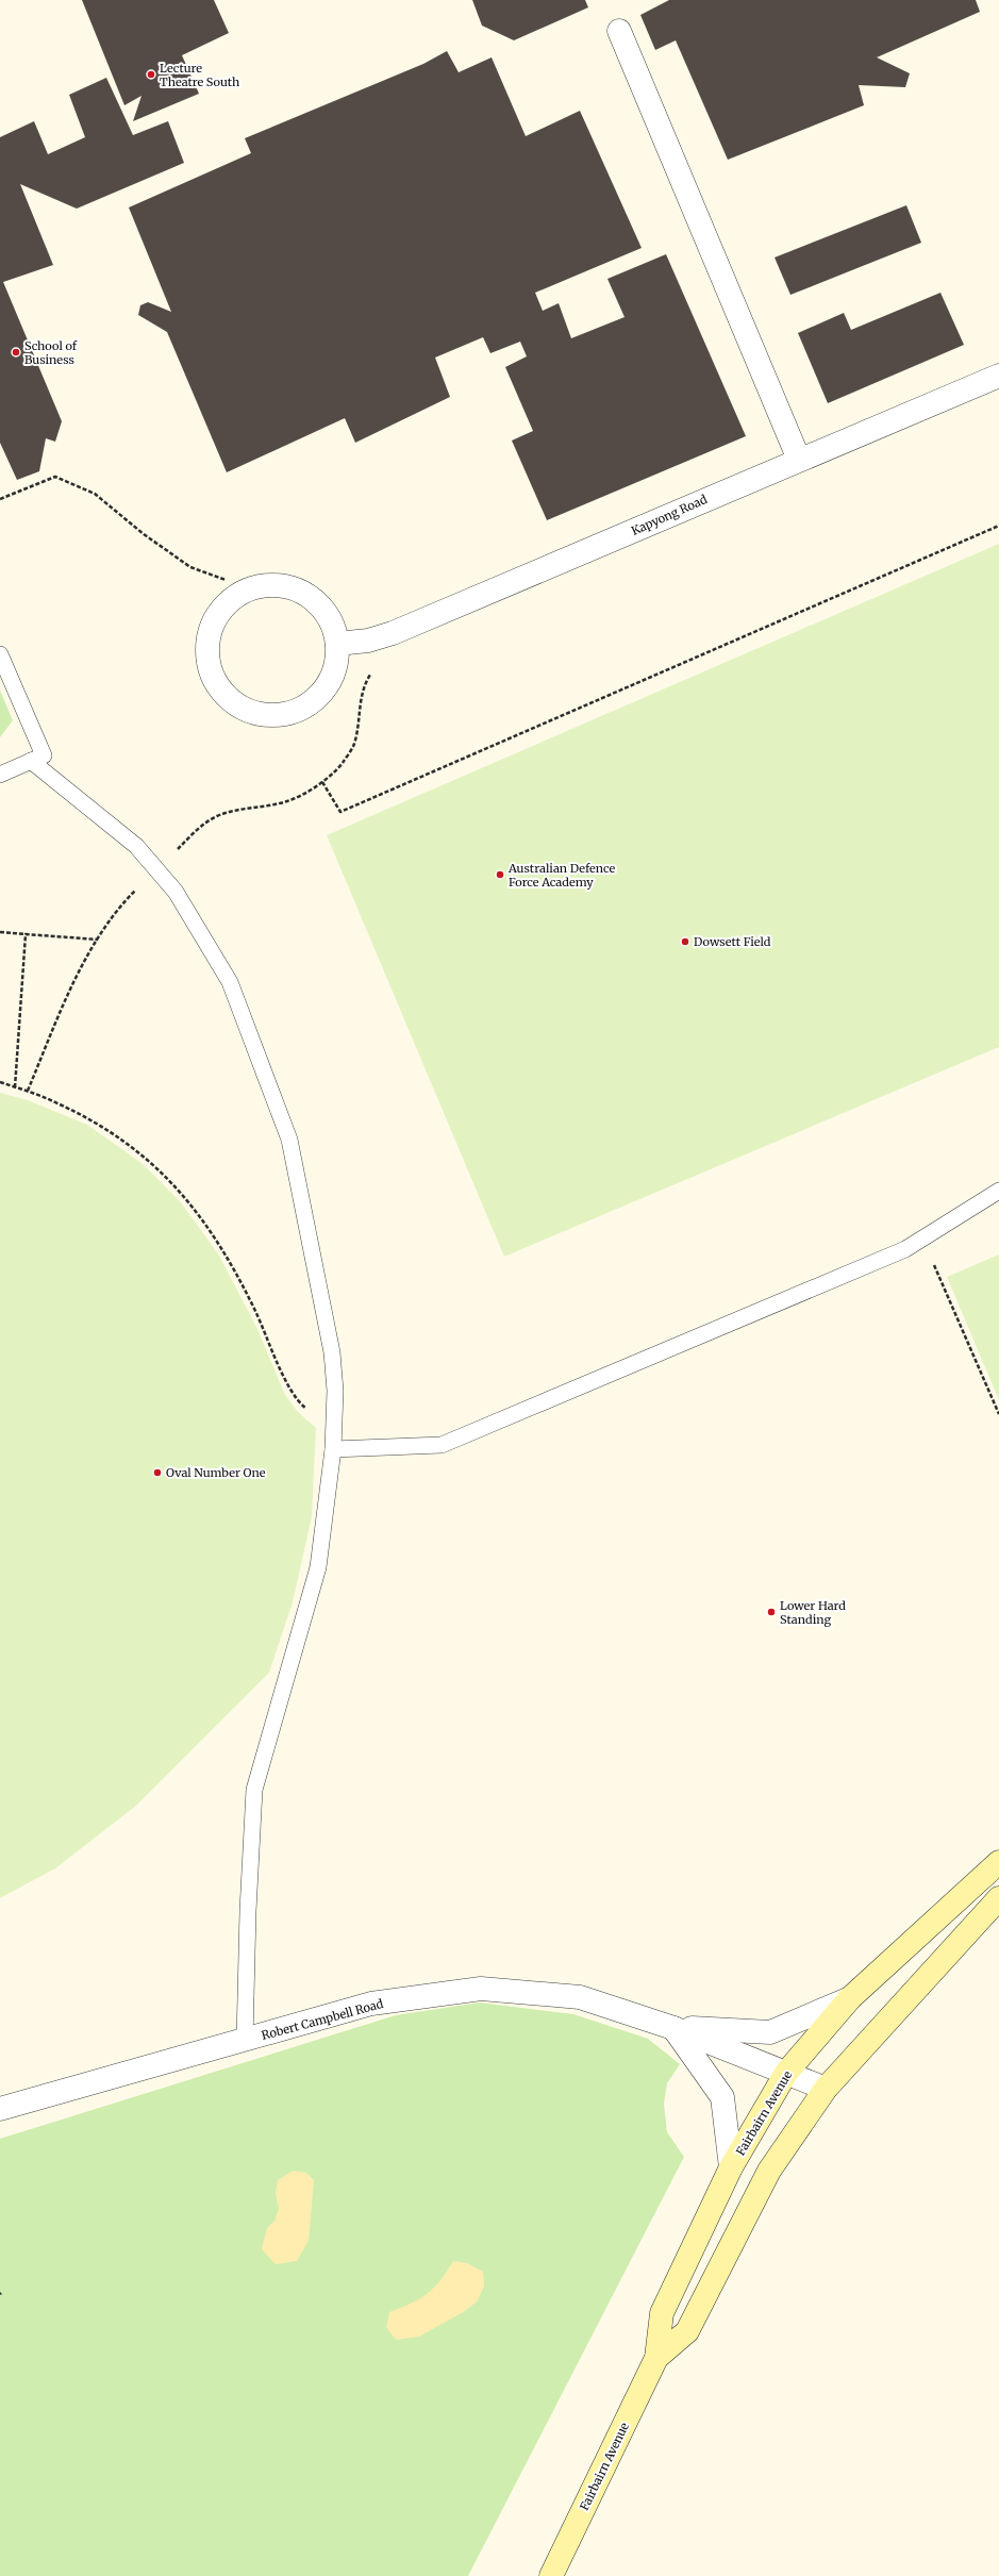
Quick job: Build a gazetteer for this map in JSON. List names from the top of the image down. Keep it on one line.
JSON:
{"streets":{"main road":["Fairbairn Avenue"],"street":["Kapyong Road","Robert Campbell Road"]},"crossings":[["Robert Campbell Road","Fairbairn Avenue"]],"places":["Lecture Theatre South","School of Business","Australian Defence Force Academy","Dowsett Field","Oval Number One","Lower Hard Standing"]}
